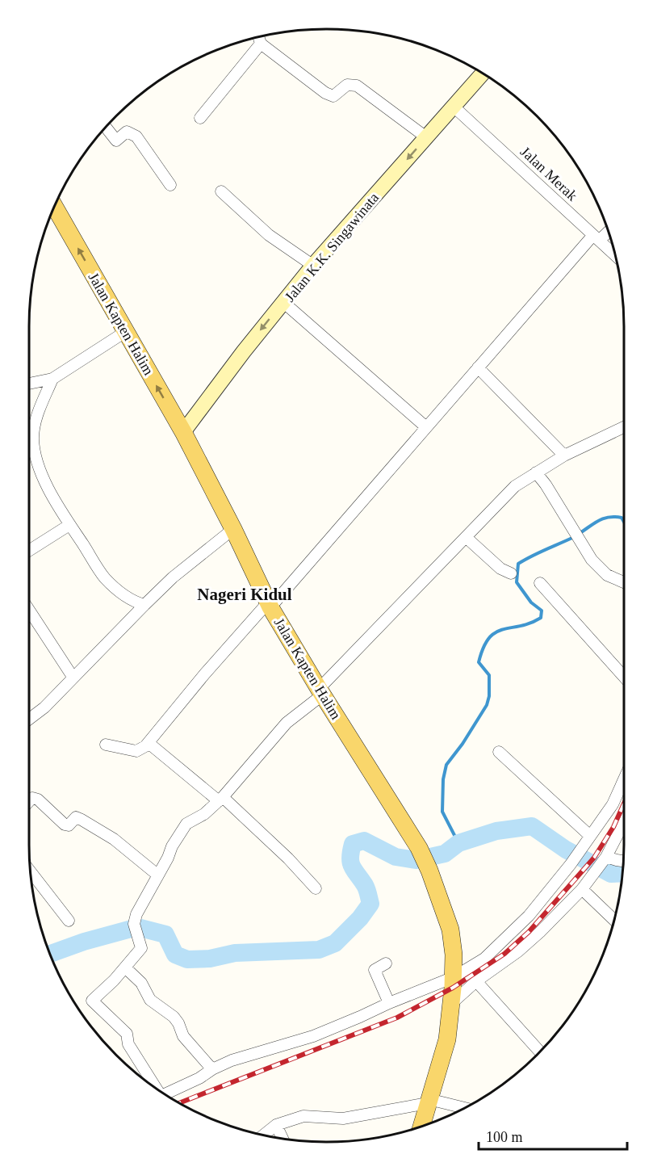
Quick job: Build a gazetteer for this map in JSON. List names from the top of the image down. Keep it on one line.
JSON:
{"streets":{"main road":["Jalan Kapten Halim"],"street":["Jalan Merak","Jalan K.K. Singawinata"]},"crossings":[["Jalan Merak","Jalan K.K. Singawinata"],["Jalan K.K. Singawinata","Jalan Kapten Halim"]],"one_way":["Jalan K.K. Singawinata"],"districts":["Nageri Kidul"],"scale_bar":"100 m"}
